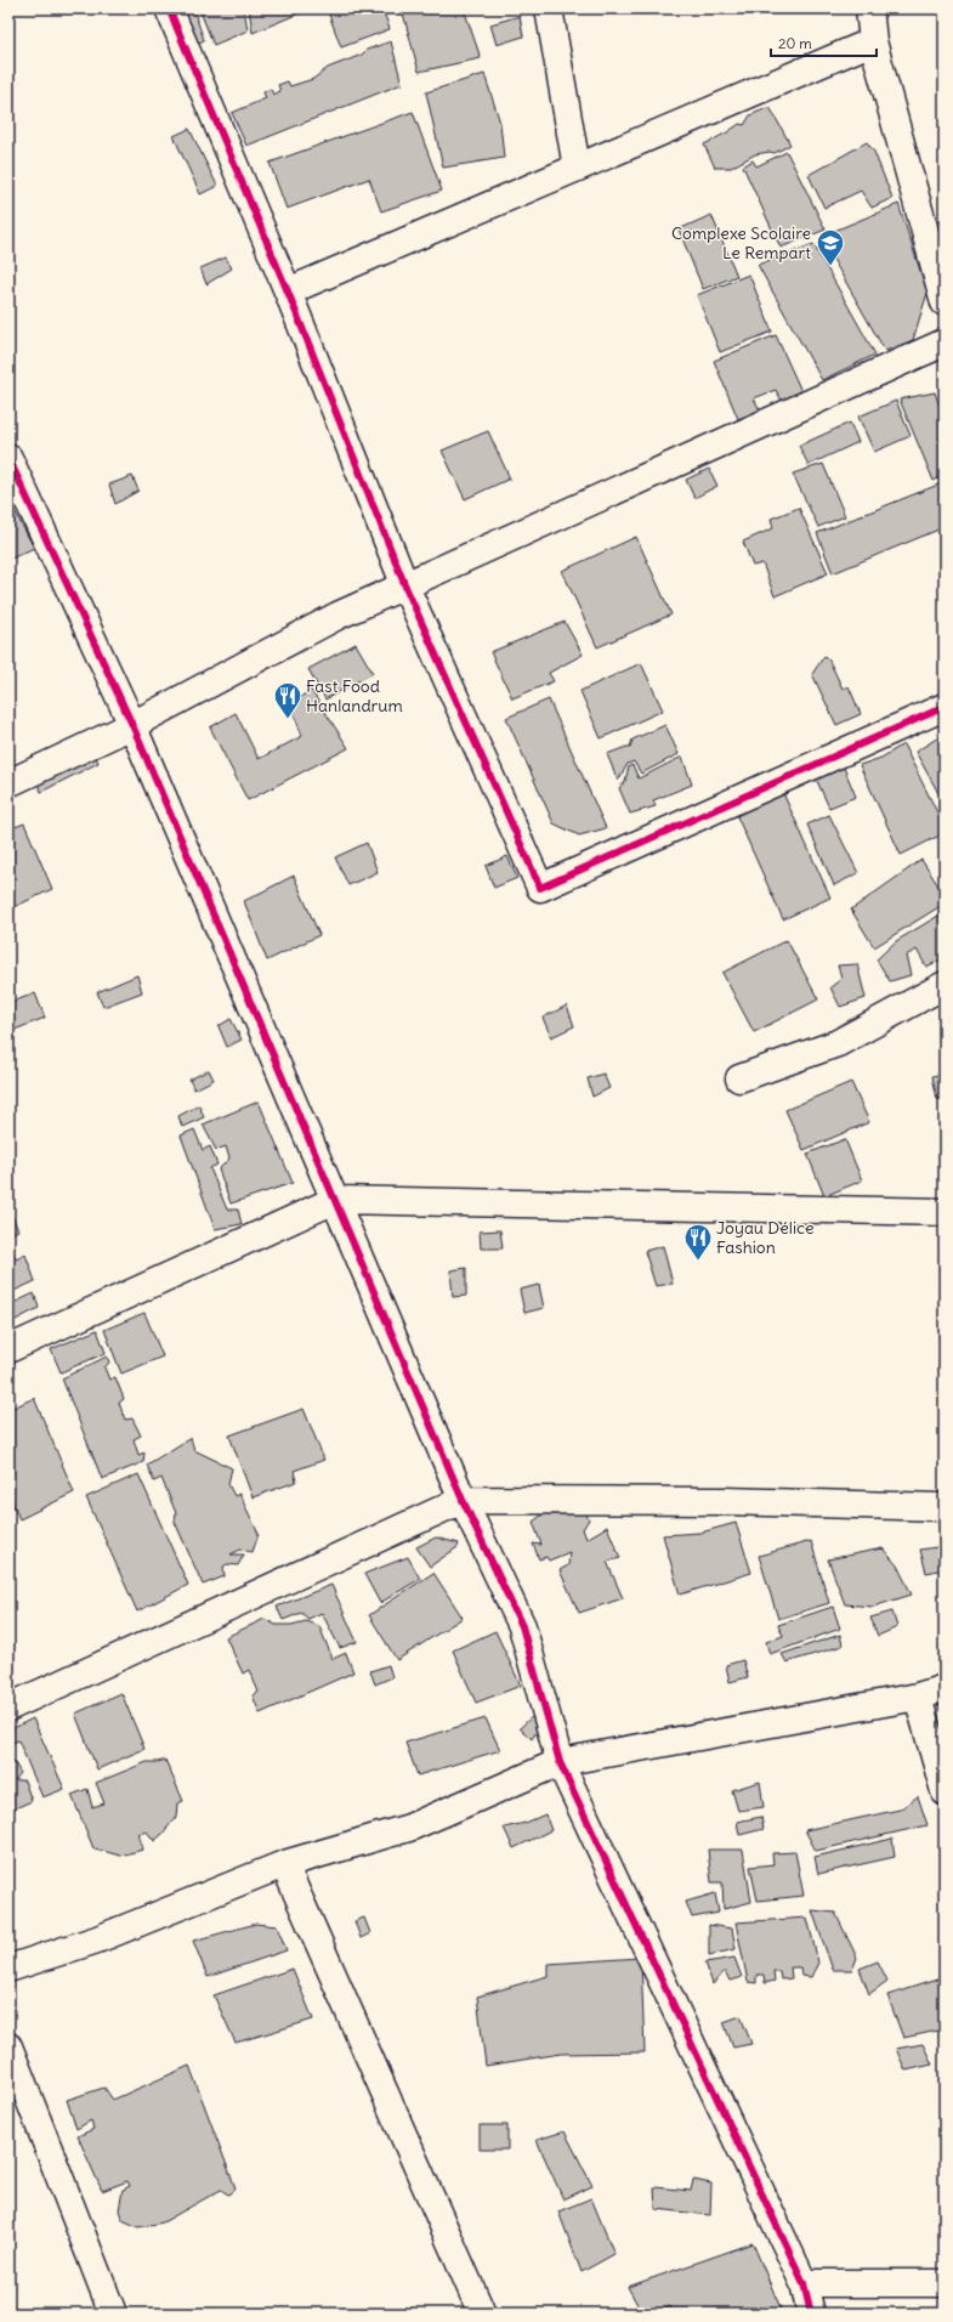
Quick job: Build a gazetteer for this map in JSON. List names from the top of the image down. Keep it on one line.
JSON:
{"places":{"school or university":["Complexe Scolaire Le Rempart"],"restaurant":["Fast Food Hanlandrum","Joyau Délice Fashion"]},"scale_bar":"20 m"}
